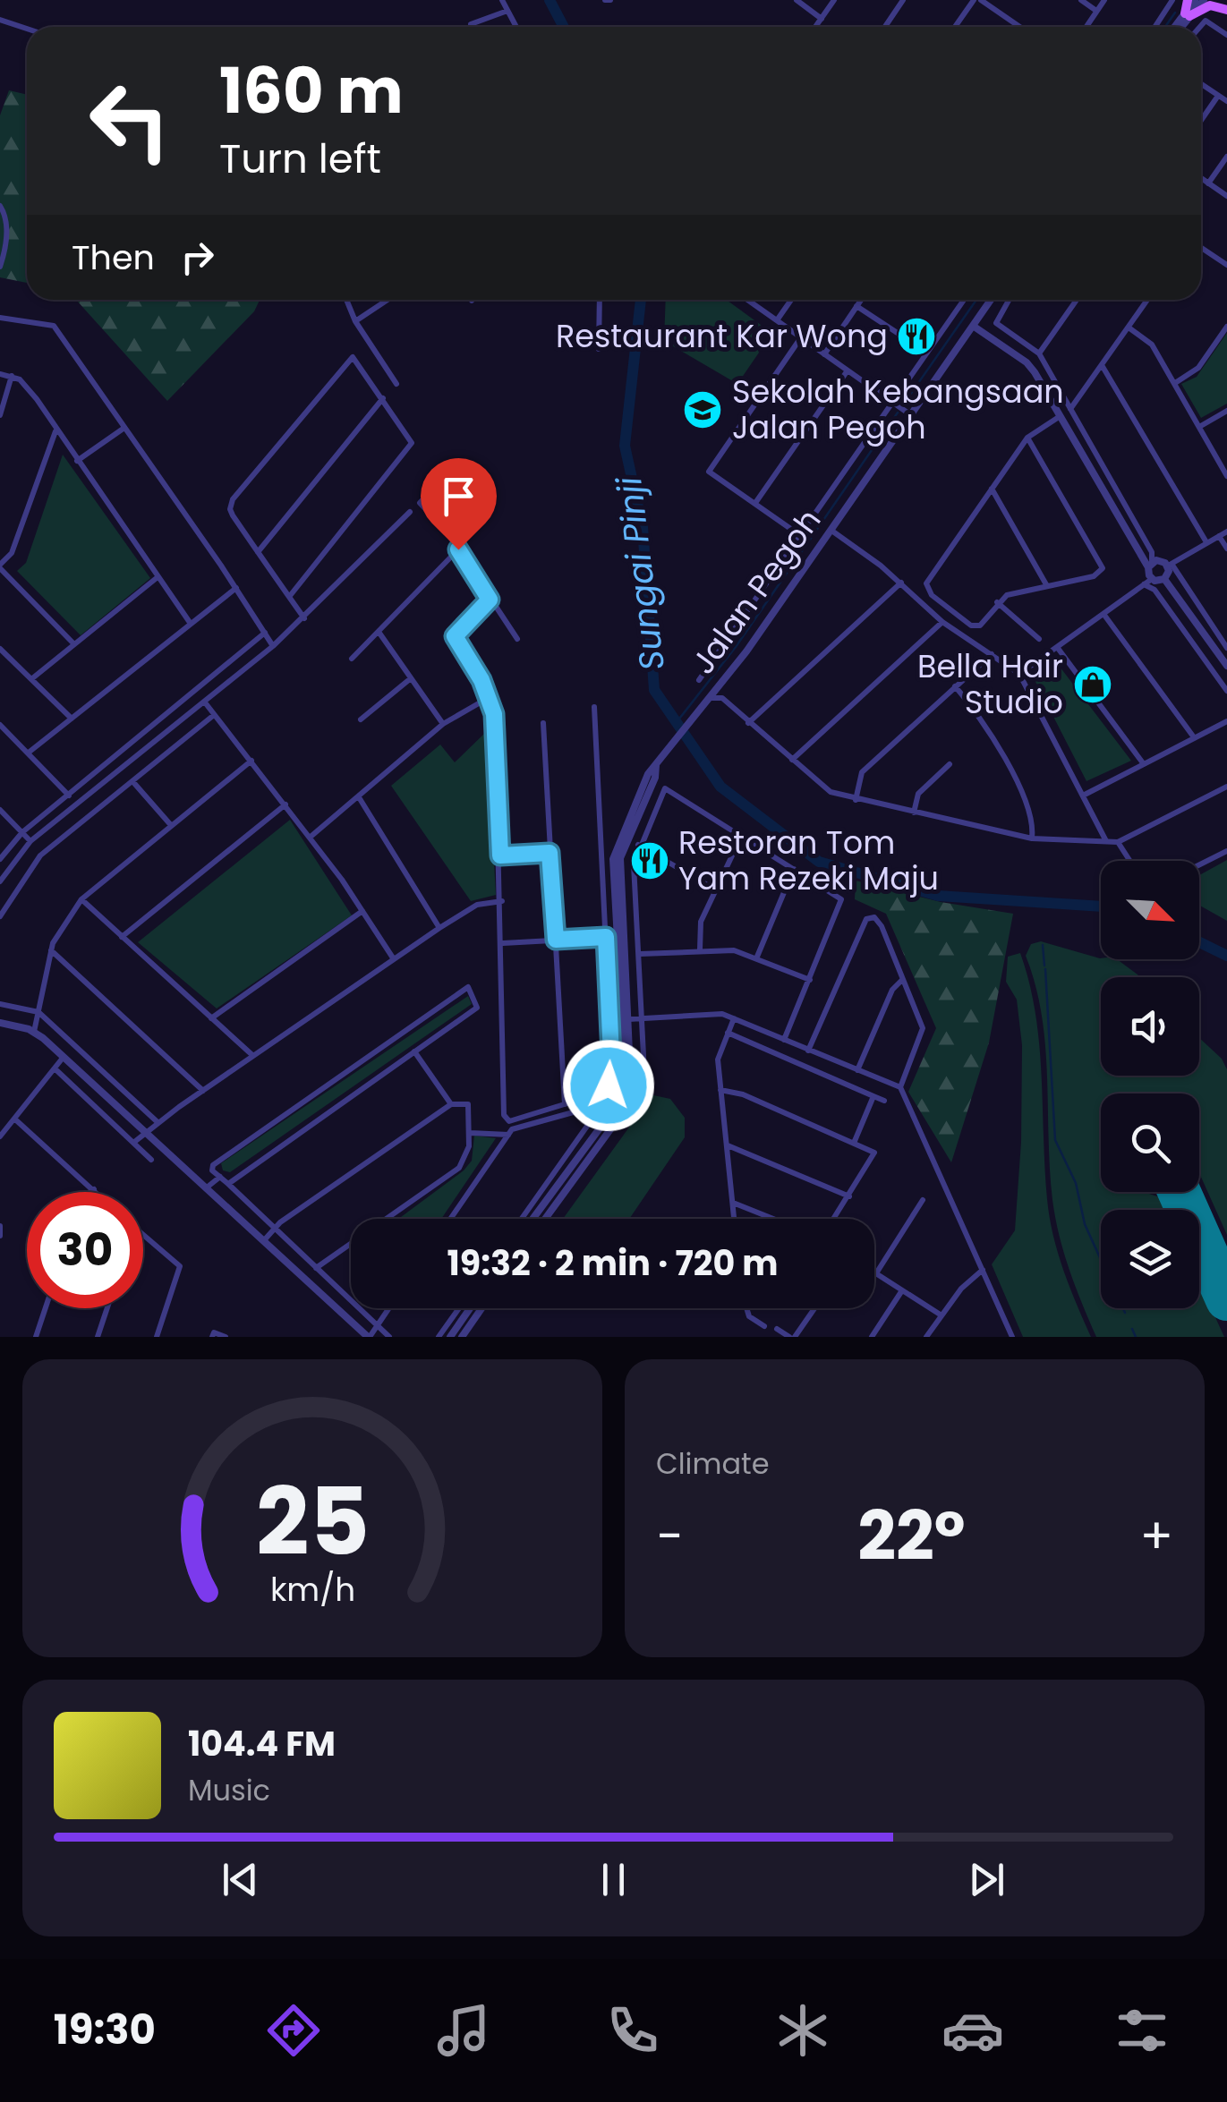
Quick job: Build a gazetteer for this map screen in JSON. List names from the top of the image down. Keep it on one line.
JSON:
{"streets":{"street":["Jalan Pegoh"]},"water":["Sungai Pinji"],"places":{"restaurant":["Restaurant Kar Wong","Restoran Tom Yam Rezeki Maju"],"school or university":["Sekolah Kebangsaan Jalan Pegoh"],"shop":["Bella Hair Studio"]},"north":"bottom right","page":{"turn":["160 m","Turn left"],"then":"Then","limit":"30","trip":"19:32 · 2 min · 720 m","tile":"Climate","heat":["−","22°","+"],"song":["104.4 FM","Music"],"tabs":"19:30","gauge":["25","km/h"]}}
